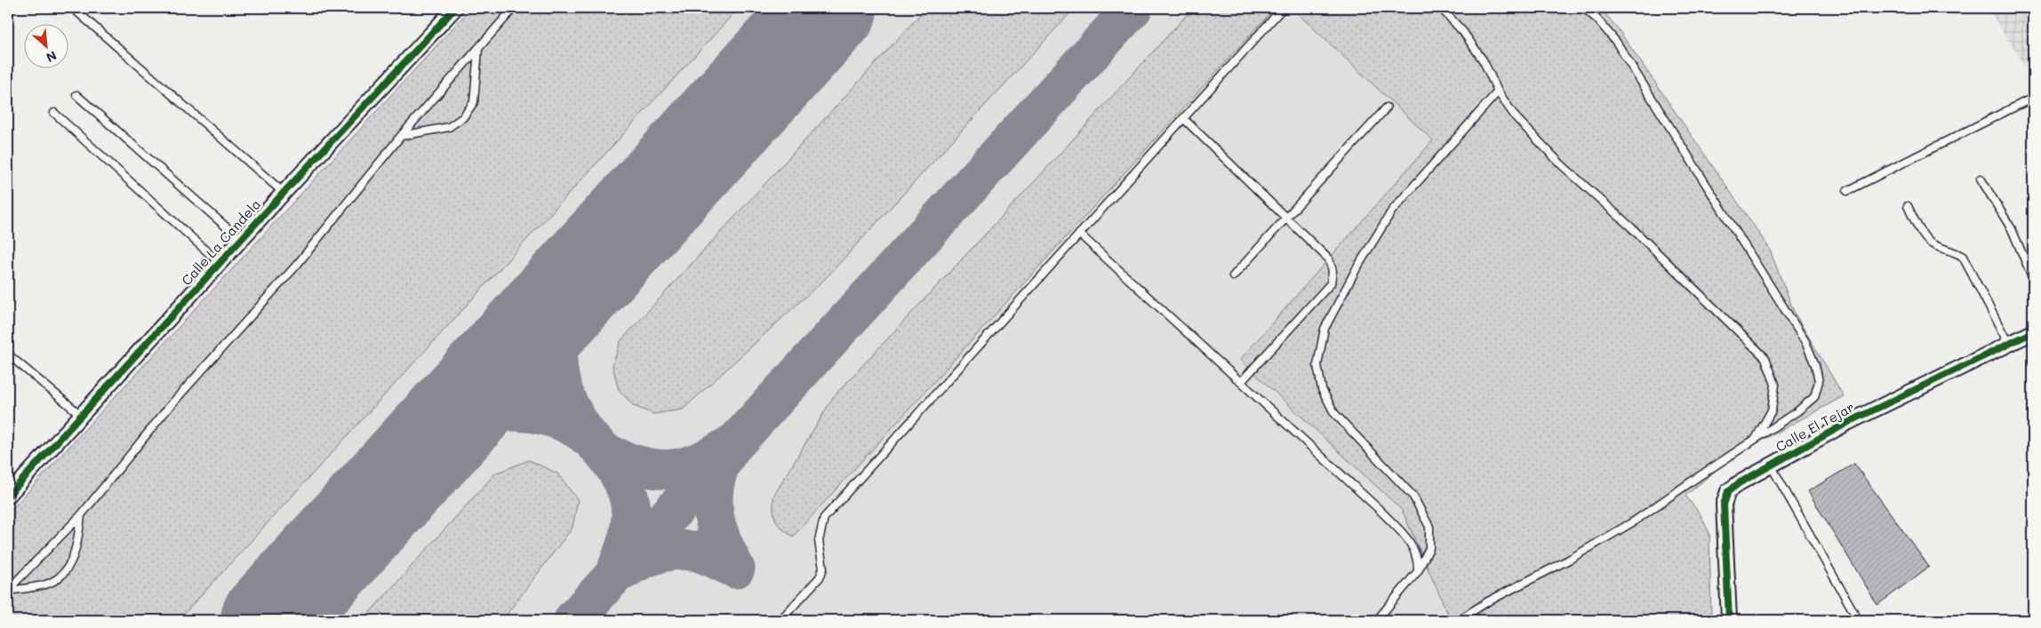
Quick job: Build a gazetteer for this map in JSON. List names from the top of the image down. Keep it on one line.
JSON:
{"streets":{"street":["Calle La Candela","Calle El Tejar"]},"north":"bottom right"}
